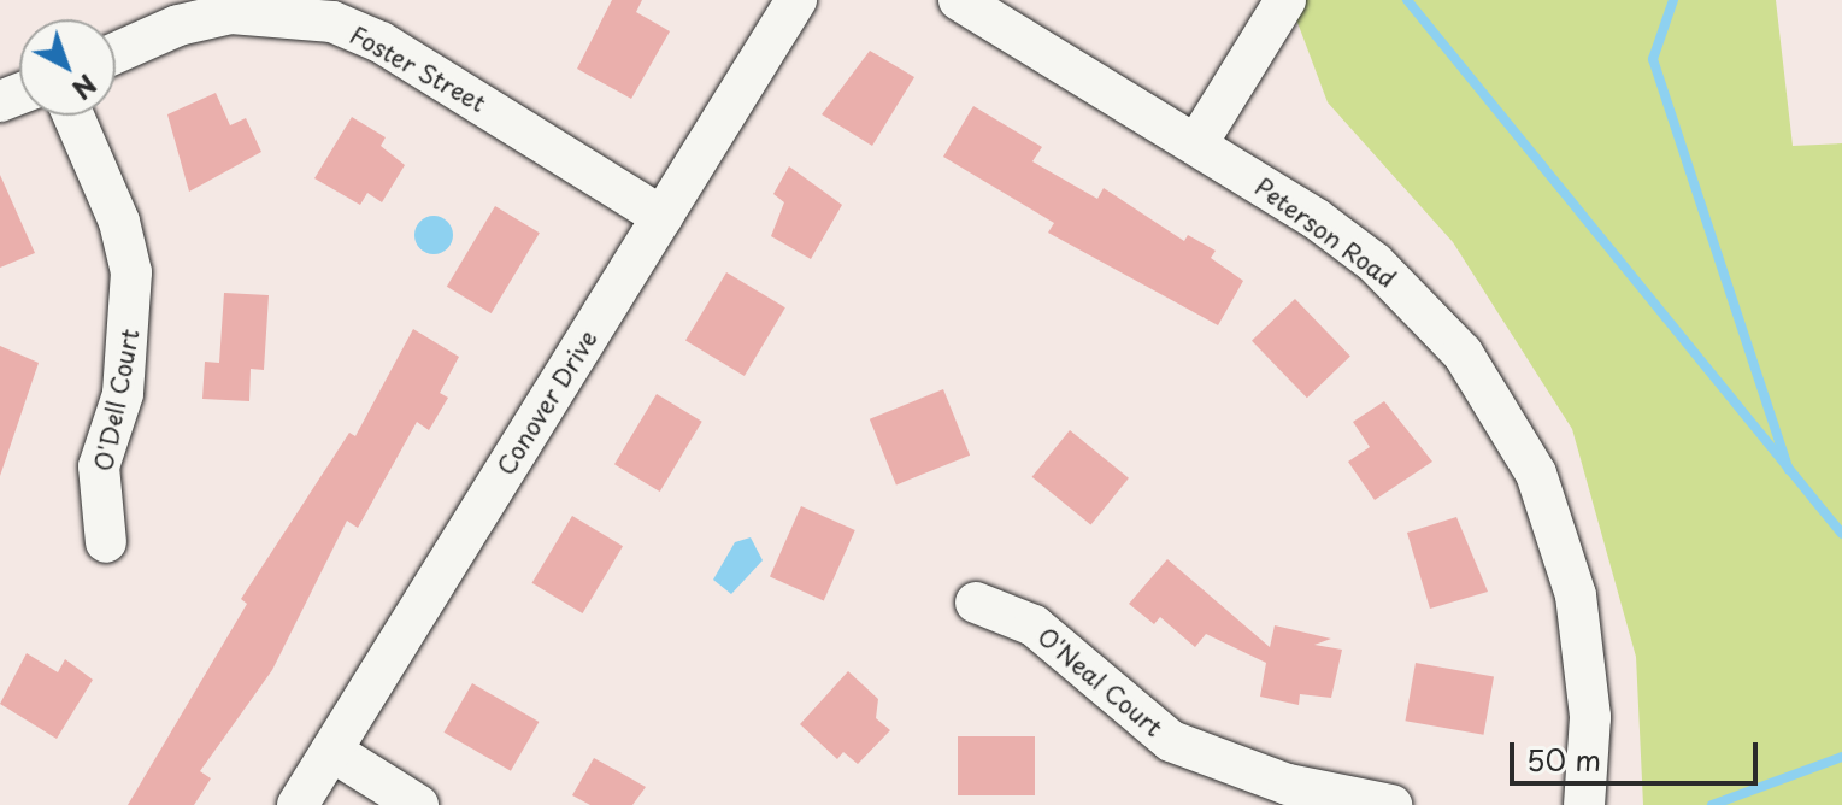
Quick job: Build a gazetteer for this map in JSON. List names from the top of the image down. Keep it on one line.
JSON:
{"streets":{"street":["Foster Street","Peterson Road","O'Dell Court","Conover Drive","O'Neal Court"]},"crossings":[["Foster Street","Conover Drive"]],"scale_bar":"50 m","north":"bottom right"}
